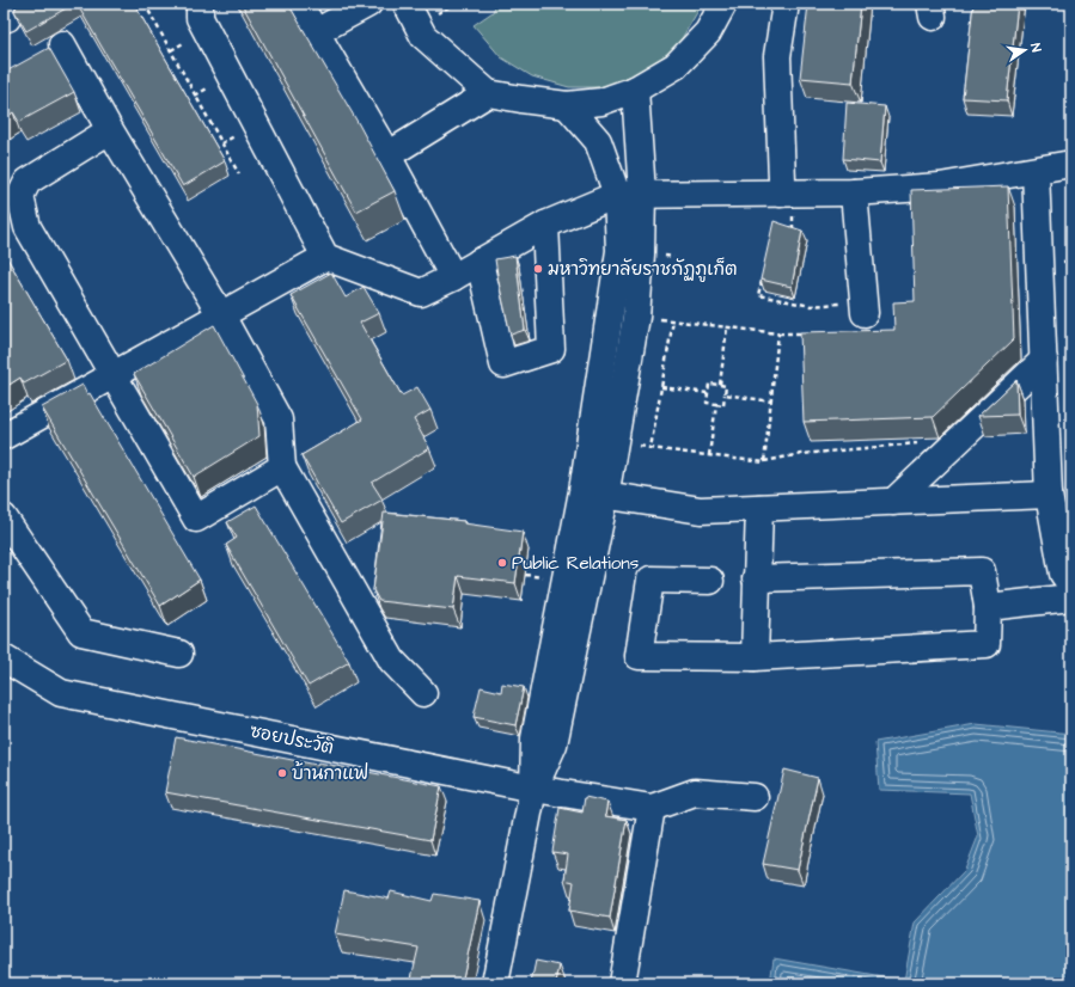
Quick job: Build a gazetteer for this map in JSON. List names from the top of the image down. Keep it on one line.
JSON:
{"streets":{"street":["ซอยประวัติ"]},"places":["มหาวิทยาลัยราชภัฏภูเก็ต","Public Relations","บ้านกาแฟ"],"north":"right"}
